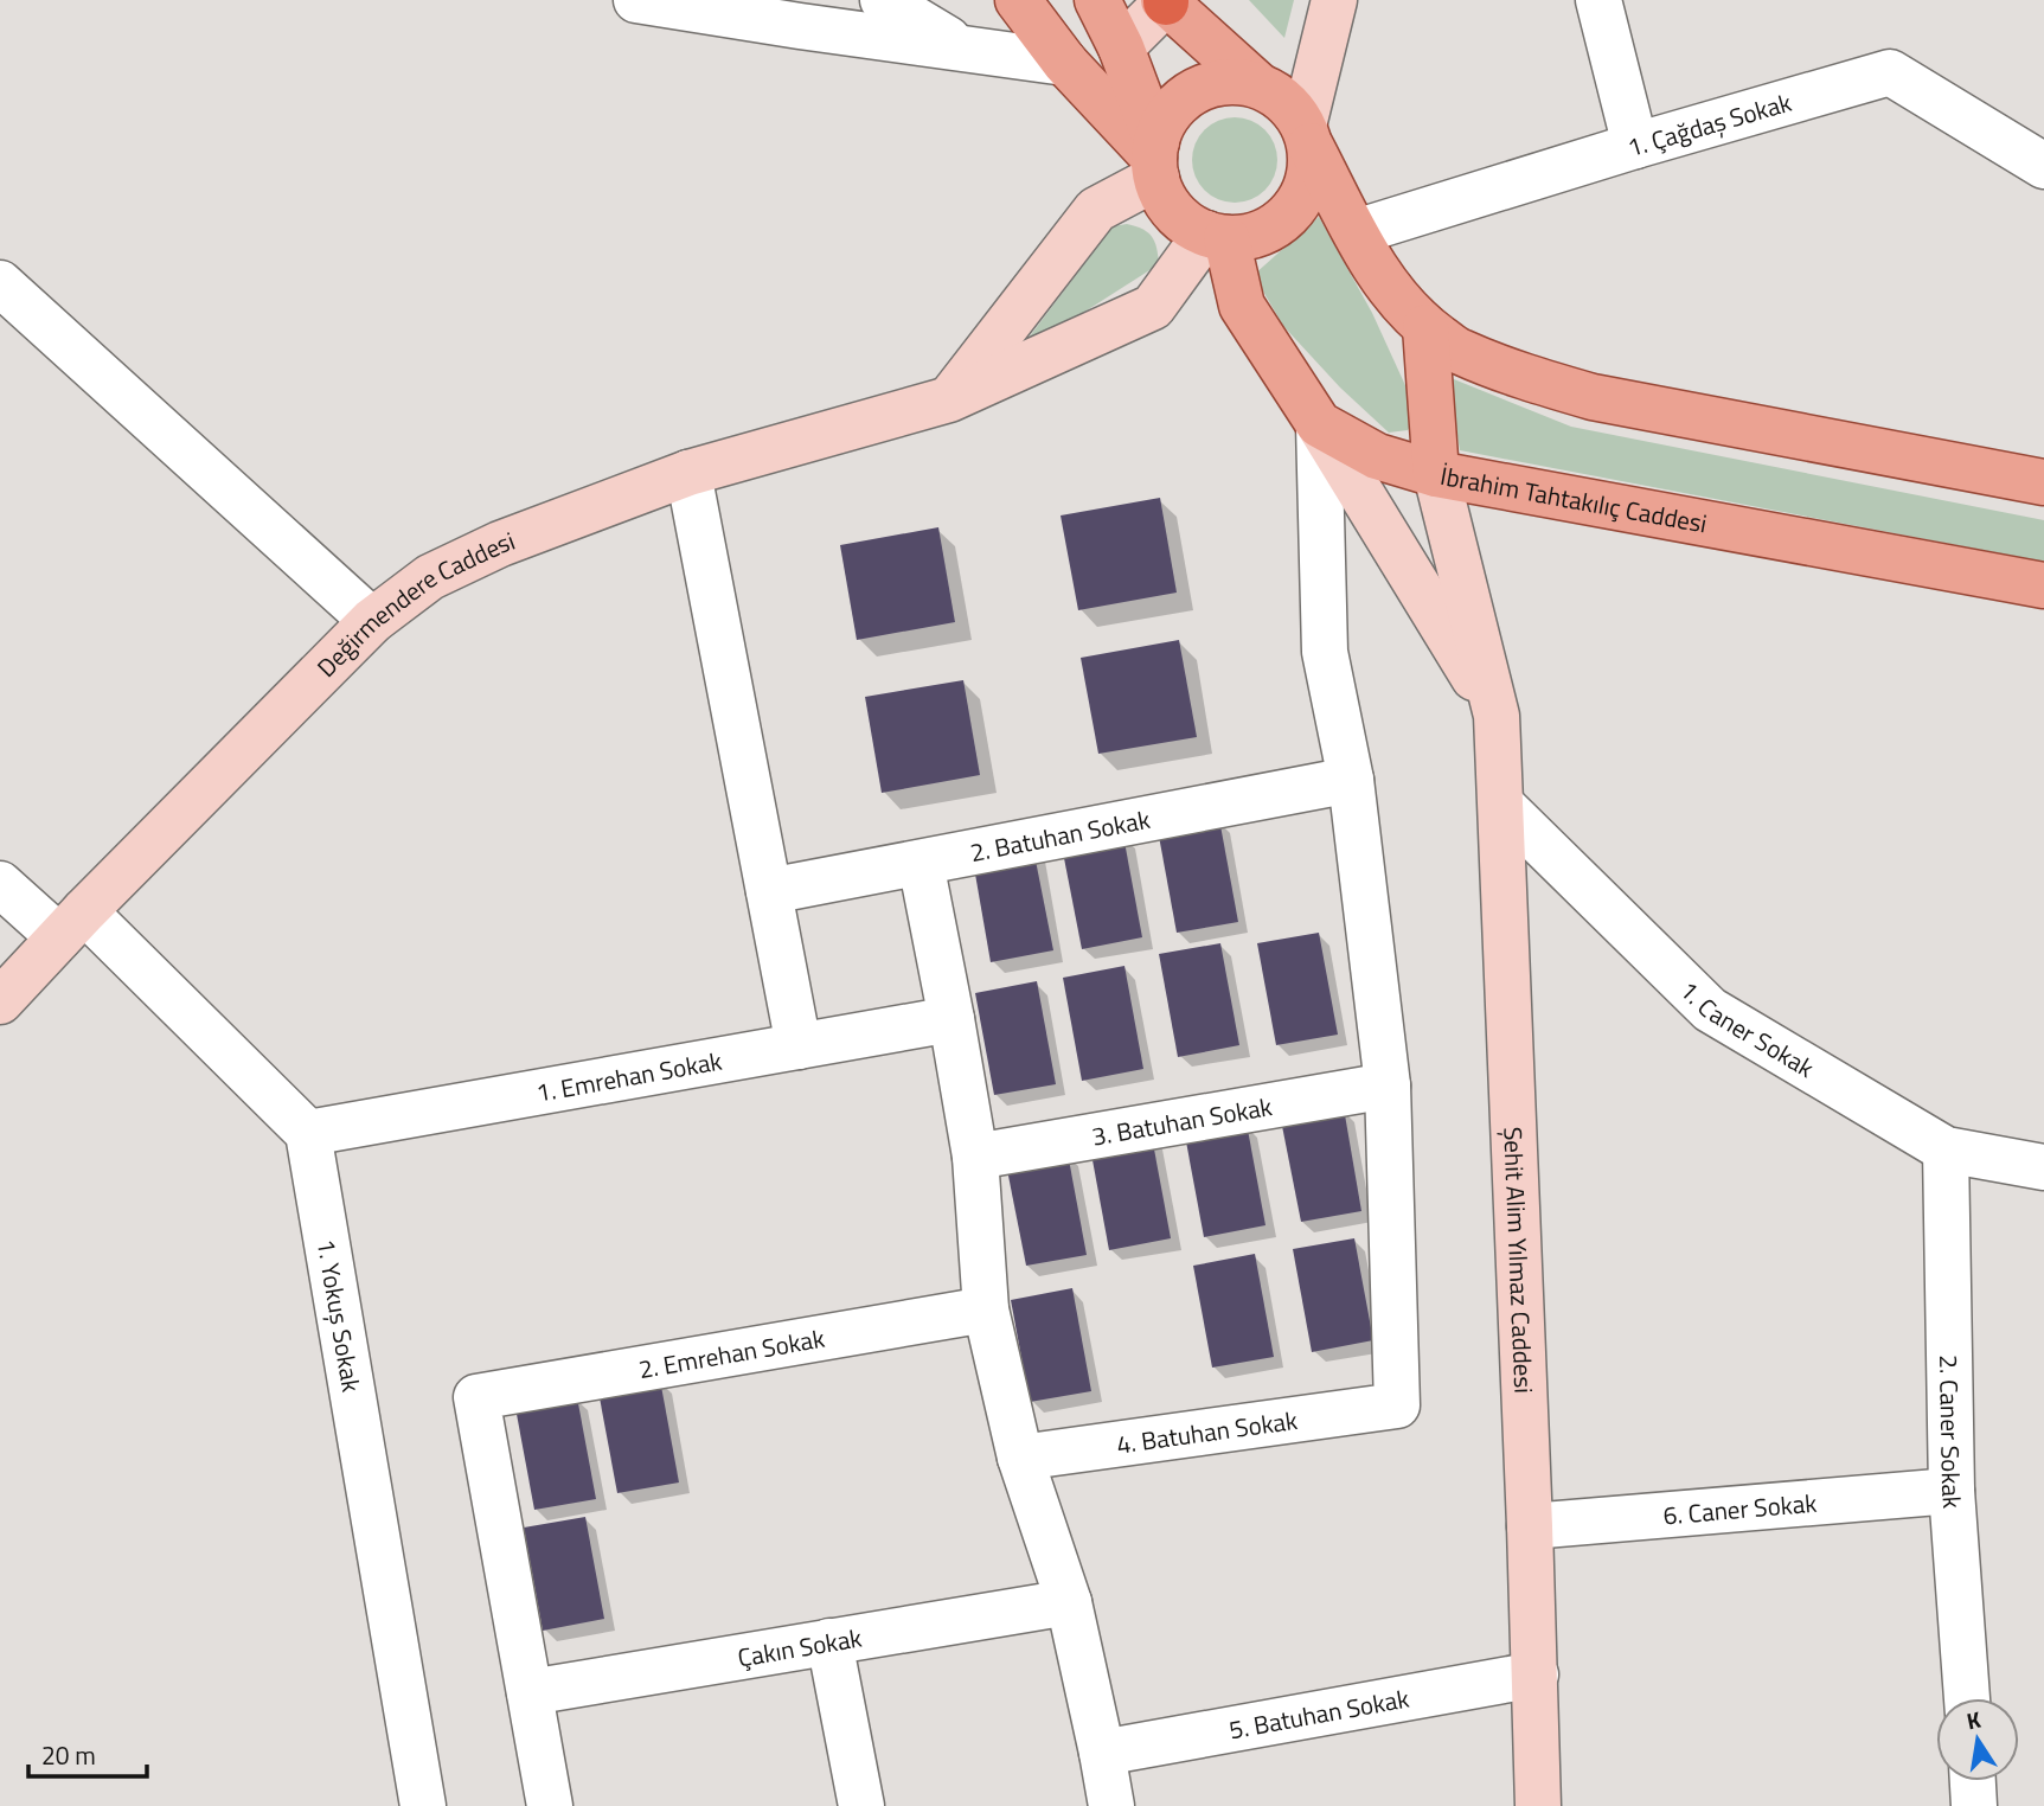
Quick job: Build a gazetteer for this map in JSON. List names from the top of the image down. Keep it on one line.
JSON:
{"streets":{"main road":["İbrahim Tahtakılıç Caddesi"],"street":["1. Çağdaş Sokak","Değirmendere Caddesi","2. Batuhan Sokak","1. Caner Sokak","1. Emrehan Sokak","3. Batuhan Sokak","Şehit Alim Yılmaz Caddesi","1. Yokuş Sokak","2. Emrehan Sokak","4. Batuhan Sokak","2. Caner Sokak","6. Caner Sokak","Çakın Sokak","5. Batuhan Sokak"]},"crossings":[["İbrahim Tahtakılıç Caddesi","Değirmendere Caddesi"],["İbrahim Tahtakılıç Caddesi","Şehit Alim Yılmaz Caddesi"],["1. Caner Sokak","Şehit Alim Yılmaz Caddesi"],["1. Caner Sokak","2. Caner Sokak"],["1. Emrehan Sokak","1. Yokuş Sokak"],["3. Batuhan Sokak","4. Batuhan Sokak"],["Şehit Alim Yılmaz Caddesi","6. Caner Sokak"],["Şehit Alim Yılmaz Caddesi","5. Batuhan Sokak"],["2. Emrehan Sokak","Çakın Sokak"],["2. Caner Sokak","6. Caner Sokak"]],"scale_bar":"20 m","north":"top"}
